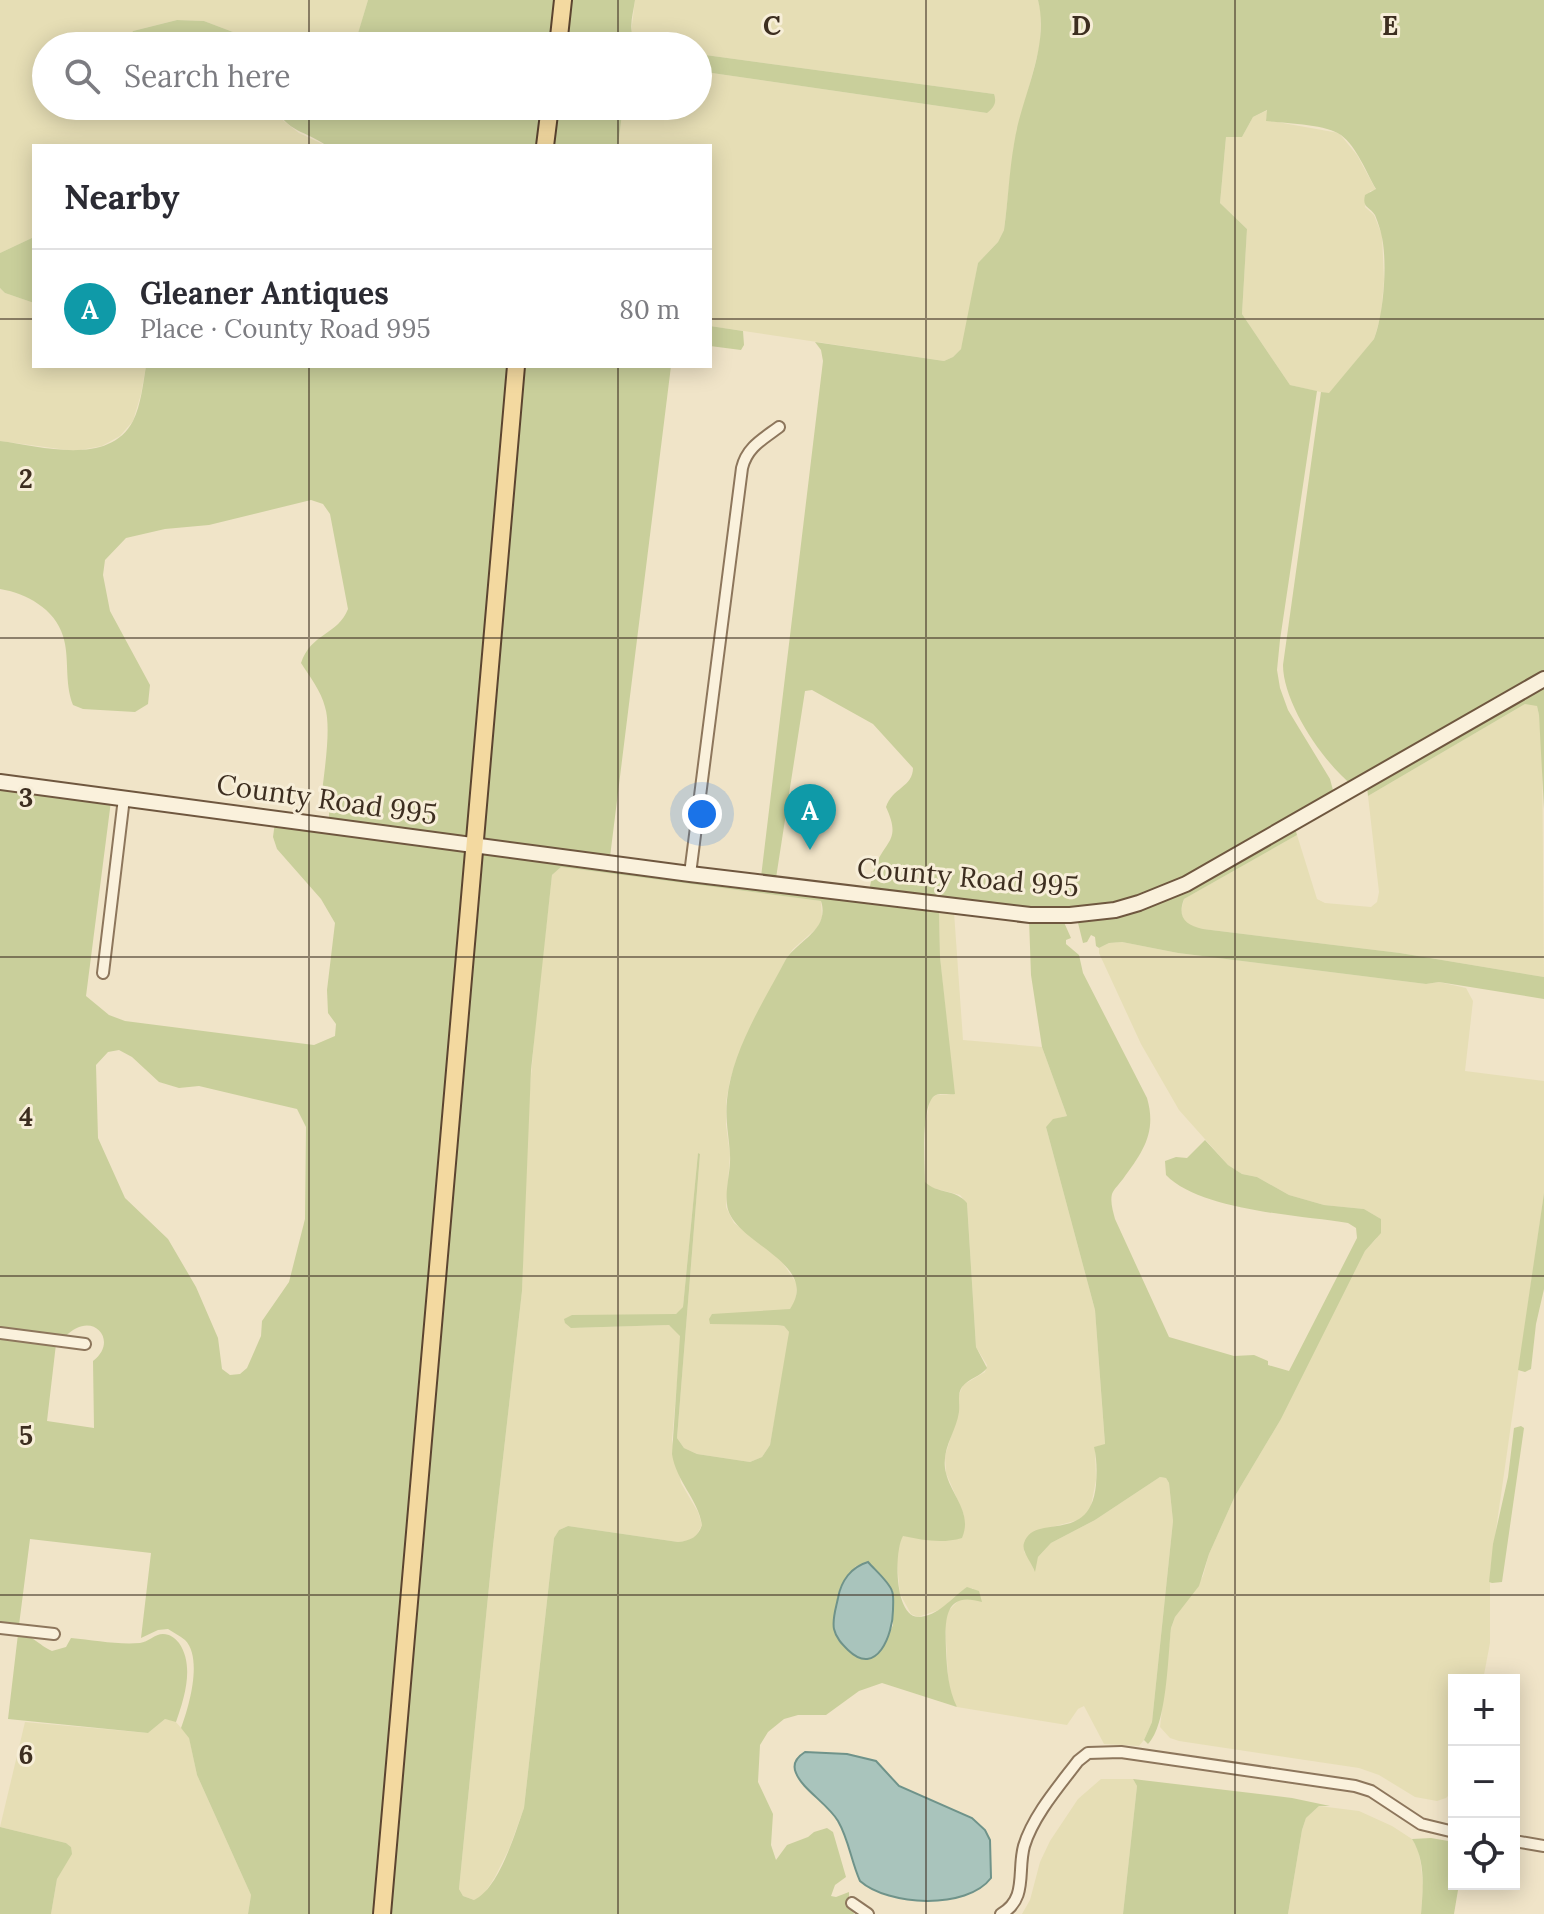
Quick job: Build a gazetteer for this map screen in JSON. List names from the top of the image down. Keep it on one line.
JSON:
{"streets":{"street":["County Road 995"]},"page":{"search":"Search here","heading":"Nearby","list":[{"mark":"A","name":"Gleaner Antiques","note":"Place · County Road 995","value":"80 m"}],"pins":"A","map_buttons":["+","−"]},"grid":{"columns":["C","D","E"],"rows":["2","3","4","5","6"]}}
